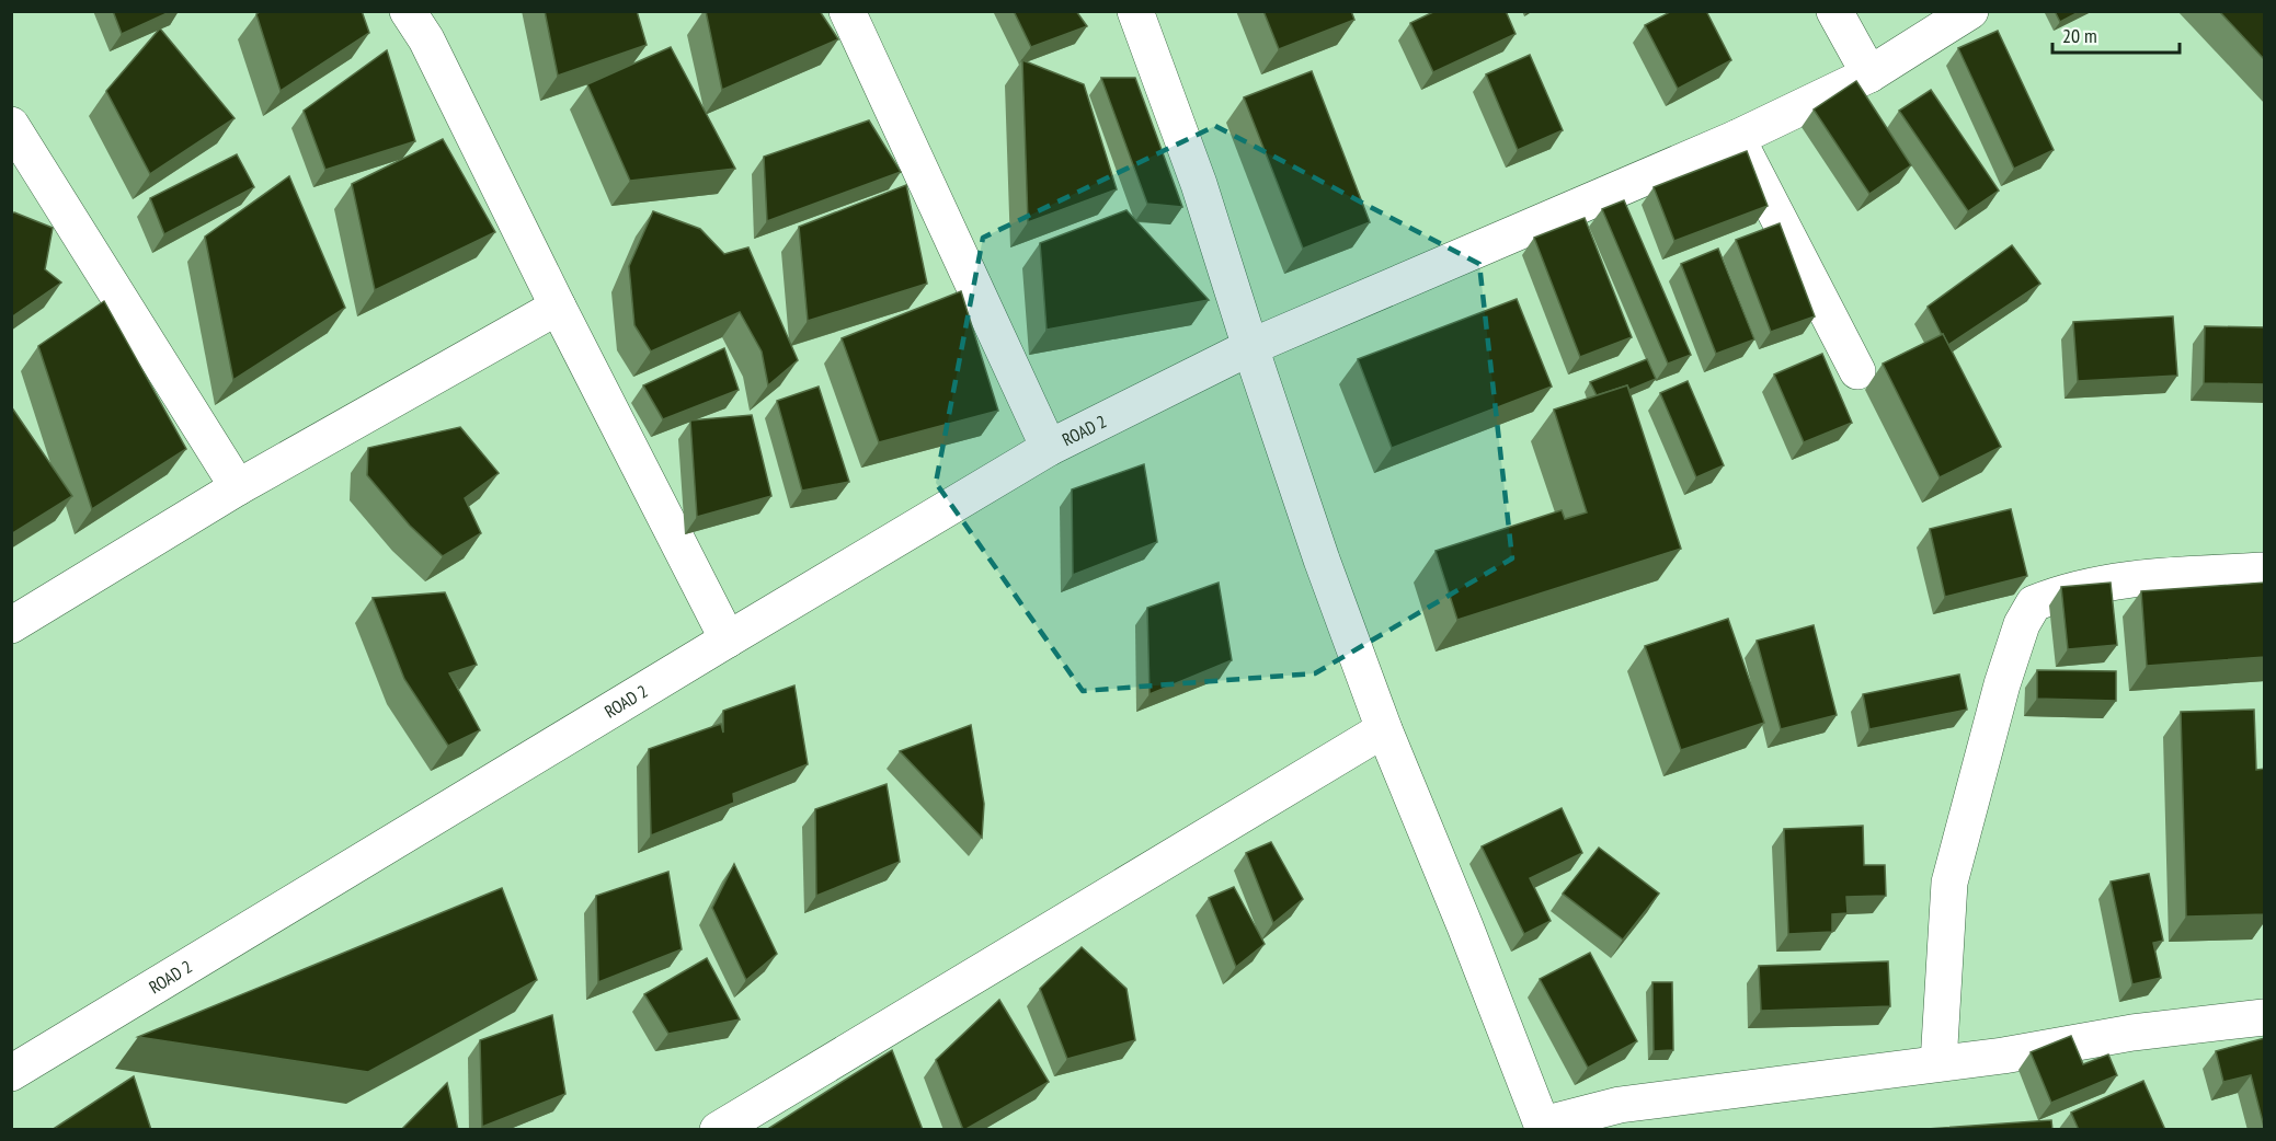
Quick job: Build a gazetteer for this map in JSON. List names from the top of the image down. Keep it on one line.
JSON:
{"streets":{"street":["ROAD 2"]},"scale_bar":"20 m"}
